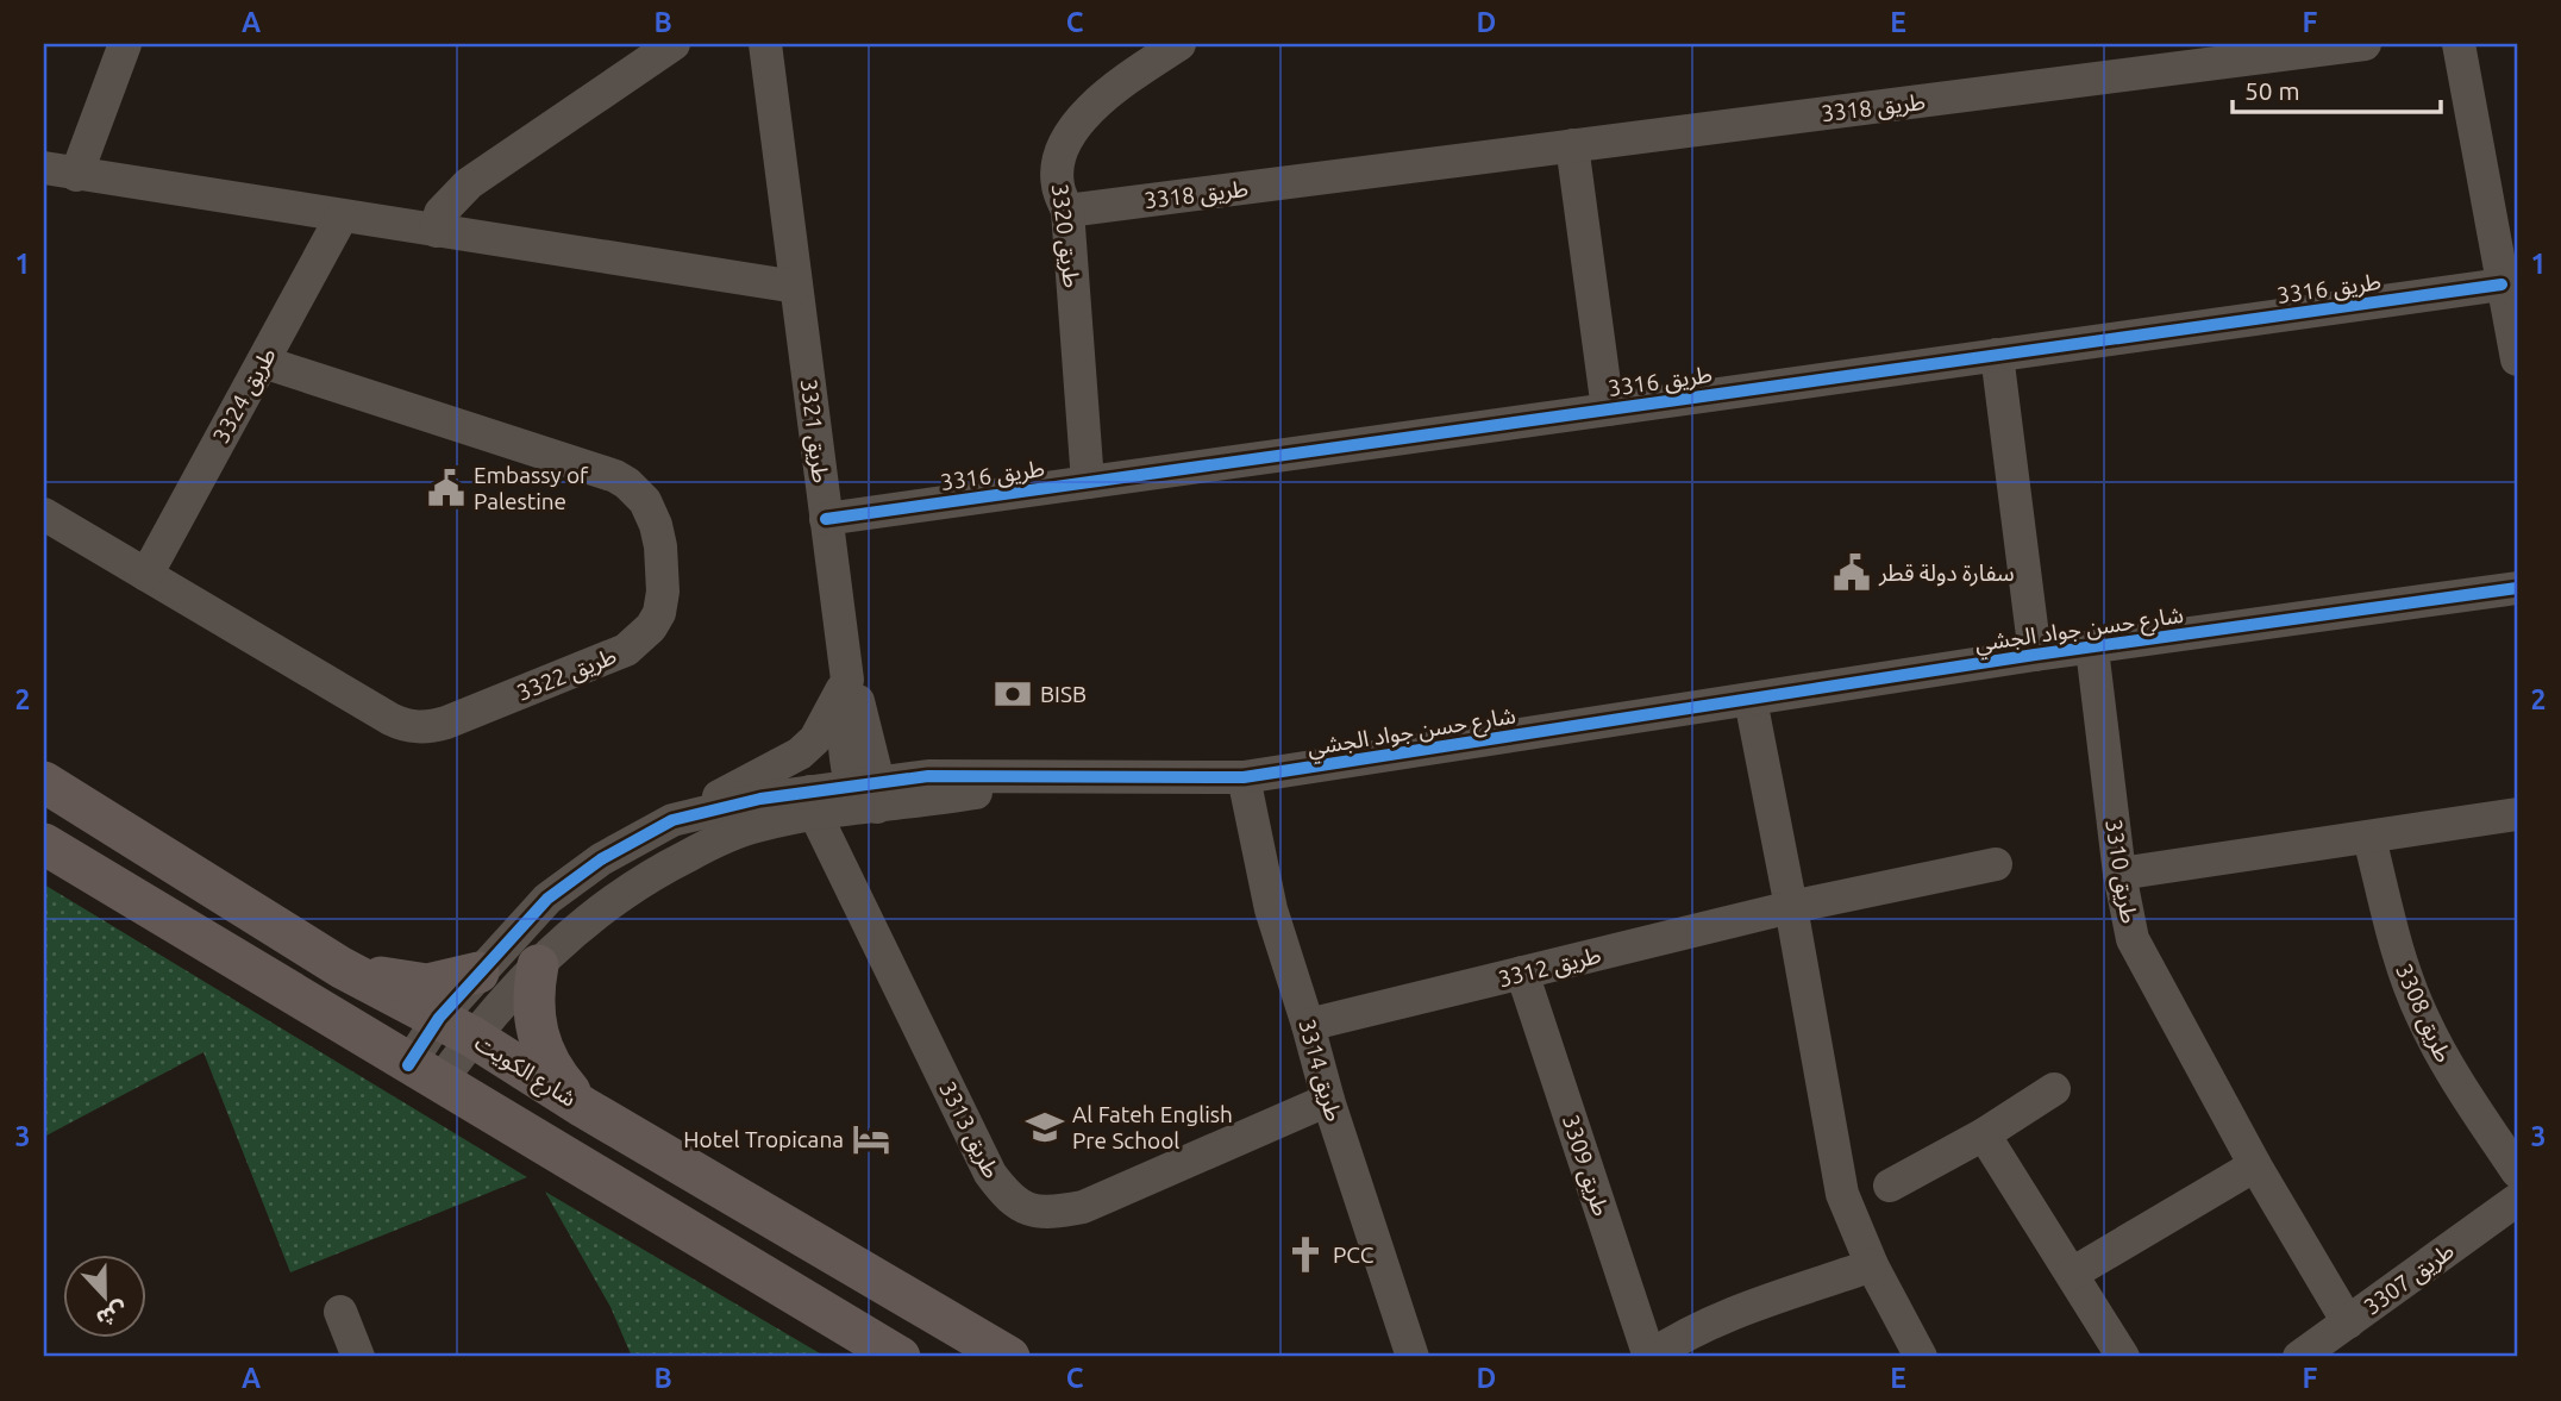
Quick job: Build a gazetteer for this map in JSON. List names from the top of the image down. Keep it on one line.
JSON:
{"streets":{"main road":["شارع الكويت"],"street":["طريق 3318","طريق 3320","طريق 3316","طريق 3324","طريق 3321","شارع حسن جواد الجشي","طريق 3322","طريق 3310","طريق 3312","طريق 3308","طريق 3314","طريق 3313","طريق 3309","طريق 3307"]},"crossings":[["طريق 3318","طريق 3320"],["طريق 3320","طريق 3316"],["طريق 3316","طريق 3321"],["طريق 3316","شارع حسن جواد الجشي"],["طريق 3324","طريق 3322"],["طريق 3321","شارع حسن جواد الجشي"],["شارع حسن جواد الجشي","طريق 3310"],["شارع حسن جواد الجشي","شارع الكويت"],["شارع حسن جواد الجشي","طريق 3314"],["شارع حسن جواد الجشي","طريق 3313"],["طريق 3310","طريق 3307"],["طريق 3312","طريق 3314"],["طريق 3312","طريق 3309"],["طريق 3314","طريق 3313"]],"places":{"public building":["Embassy of Palestine","سفارة دولة قطر"],"bank":["BISB"],"school or university":["Al Fateh English Pre School"],"hotel":["Hotel Tropicana"],"church":["PCC"]},"scale_bar":"50 m","north":"bottom","grid":{"columns":["A","B","C","D","E","F"],"rows":["1","2","3"]}}
